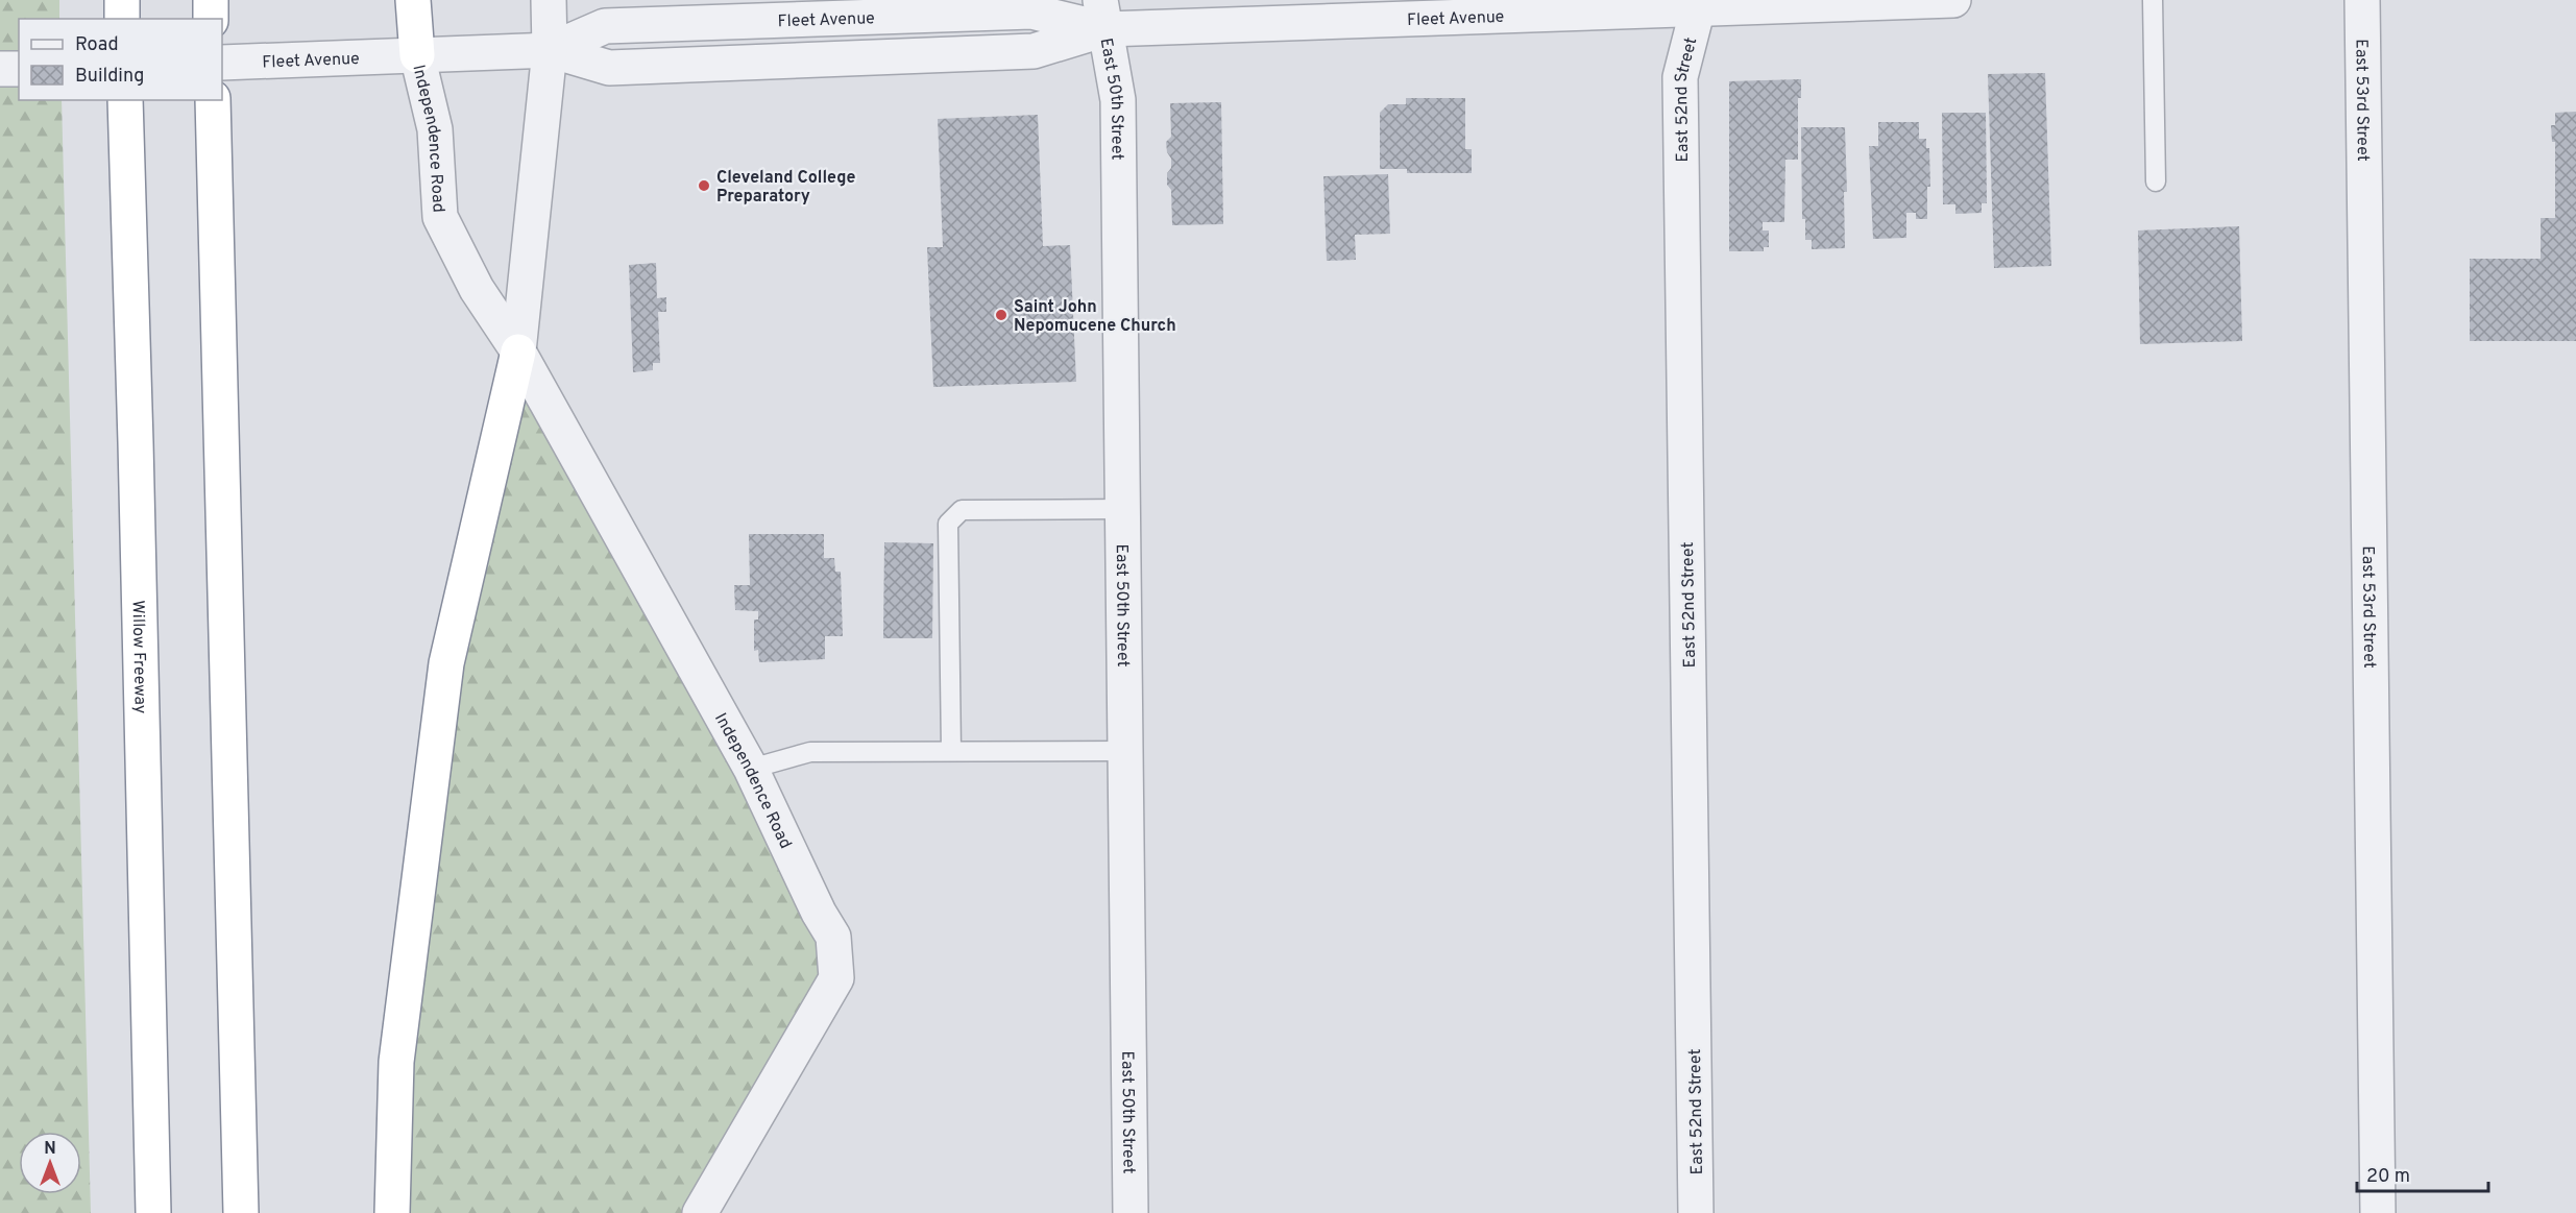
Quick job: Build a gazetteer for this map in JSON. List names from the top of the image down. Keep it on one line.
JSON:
{"streets":{"highway":["Willow Freeway"],"street":["Fleet Avenue","East 50th Street","East 52nd Street","East 53rd Street","Independence Road"]},"crossings":[["Fleet Avenue","East 50th Street"],["Fleet Avenue","East 52nd Street"],["Fleet Avenue","Independence Road"]],"places":["Cleveland College Preparatory","Saint John Nepomucene Church"],"legend":["Road","Building"],"scale_bar":"20 m","north":"top"}
